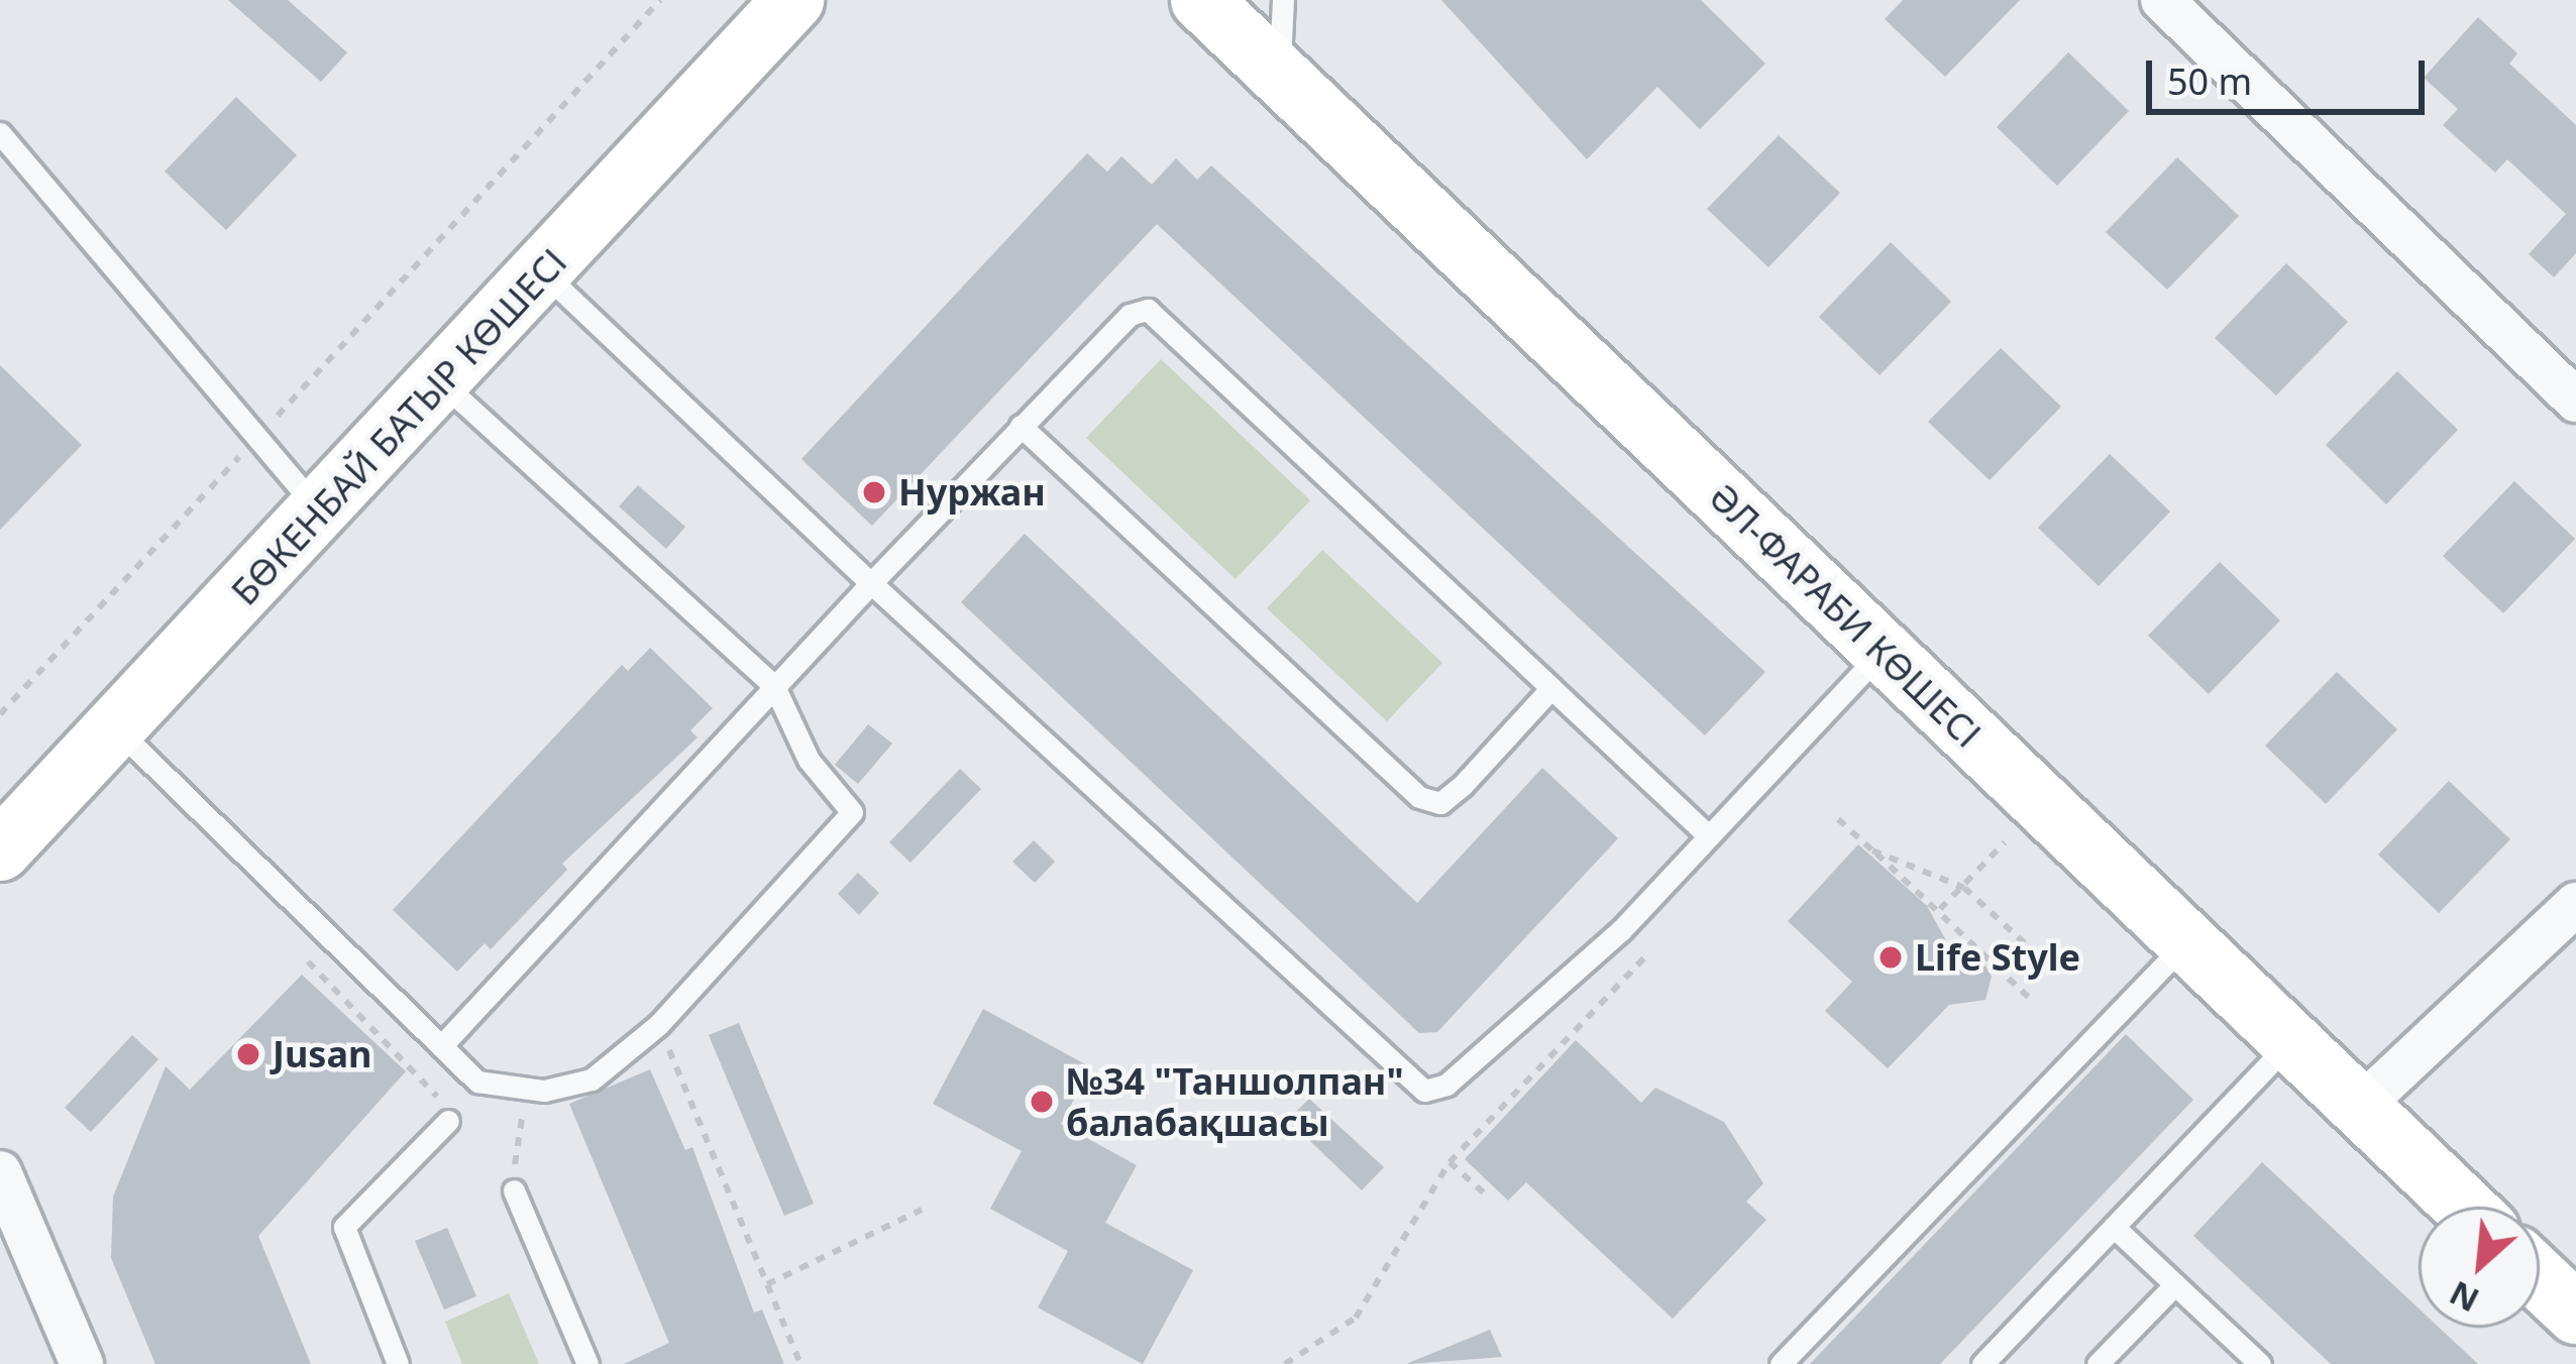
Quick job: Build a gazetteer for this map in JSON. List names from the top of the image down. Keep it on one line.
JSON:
{"streets":{"street":["БӨКЕНБАЙ БАТЫР КӨШЕСІ","ӘЛ-ФАРАБИ КӨШЕСІ"]},"places":["Нуржан","Life Style","Jusan","№34 \"Таншолпан\" балабақшасы"],"scale_bar":"50 m","north":"bottom left"}
